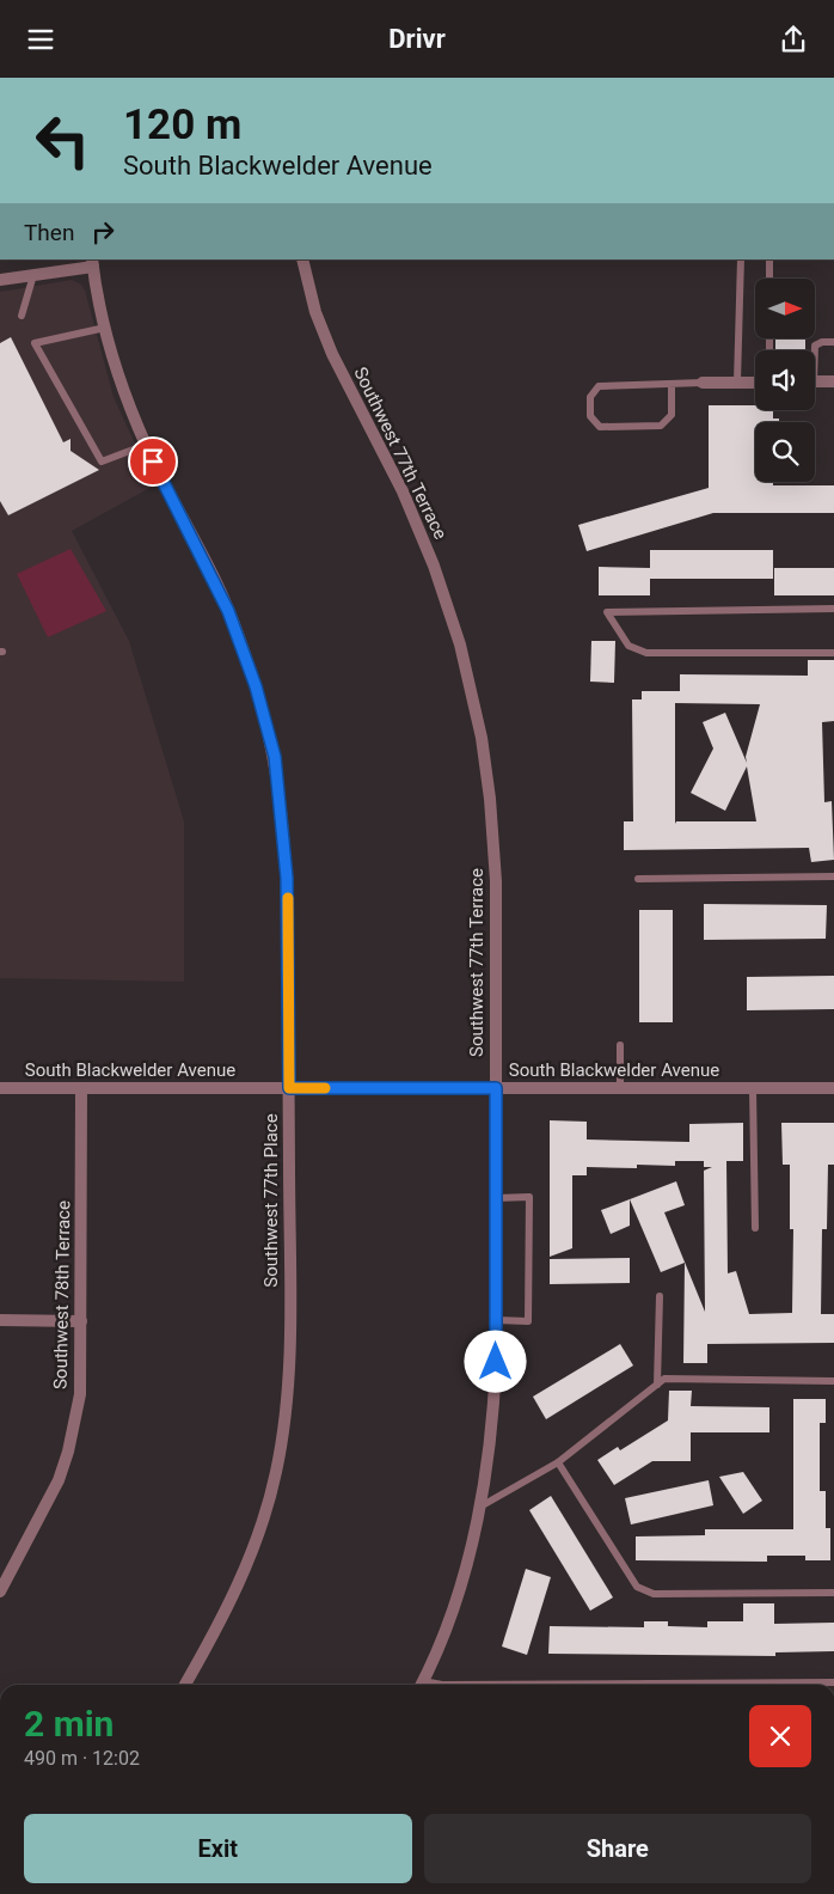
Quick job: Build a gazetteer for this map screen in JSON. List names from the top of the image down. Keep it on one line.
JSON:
{"streets":{"street":["Southwest 77th Terrace","South Blackwelder Avenue","Southwest 77th Place","Southwest 78th Terrace"]},"crossings":[["Southwest 77th Terrace","South Blackwelder Avenue"],["South Blackwelder Avenue","Southwest 77th Place"],["South Blackwelder Avenue","Southwest 78th Terrace"]],"north":"right","page":{"header":"Drivr","turn":["120 m","South Blackwelder Avenue"],"then":"Then","heading":["2 min","490 m · 12:02"],"buttons":["Exit","Share"]}}
